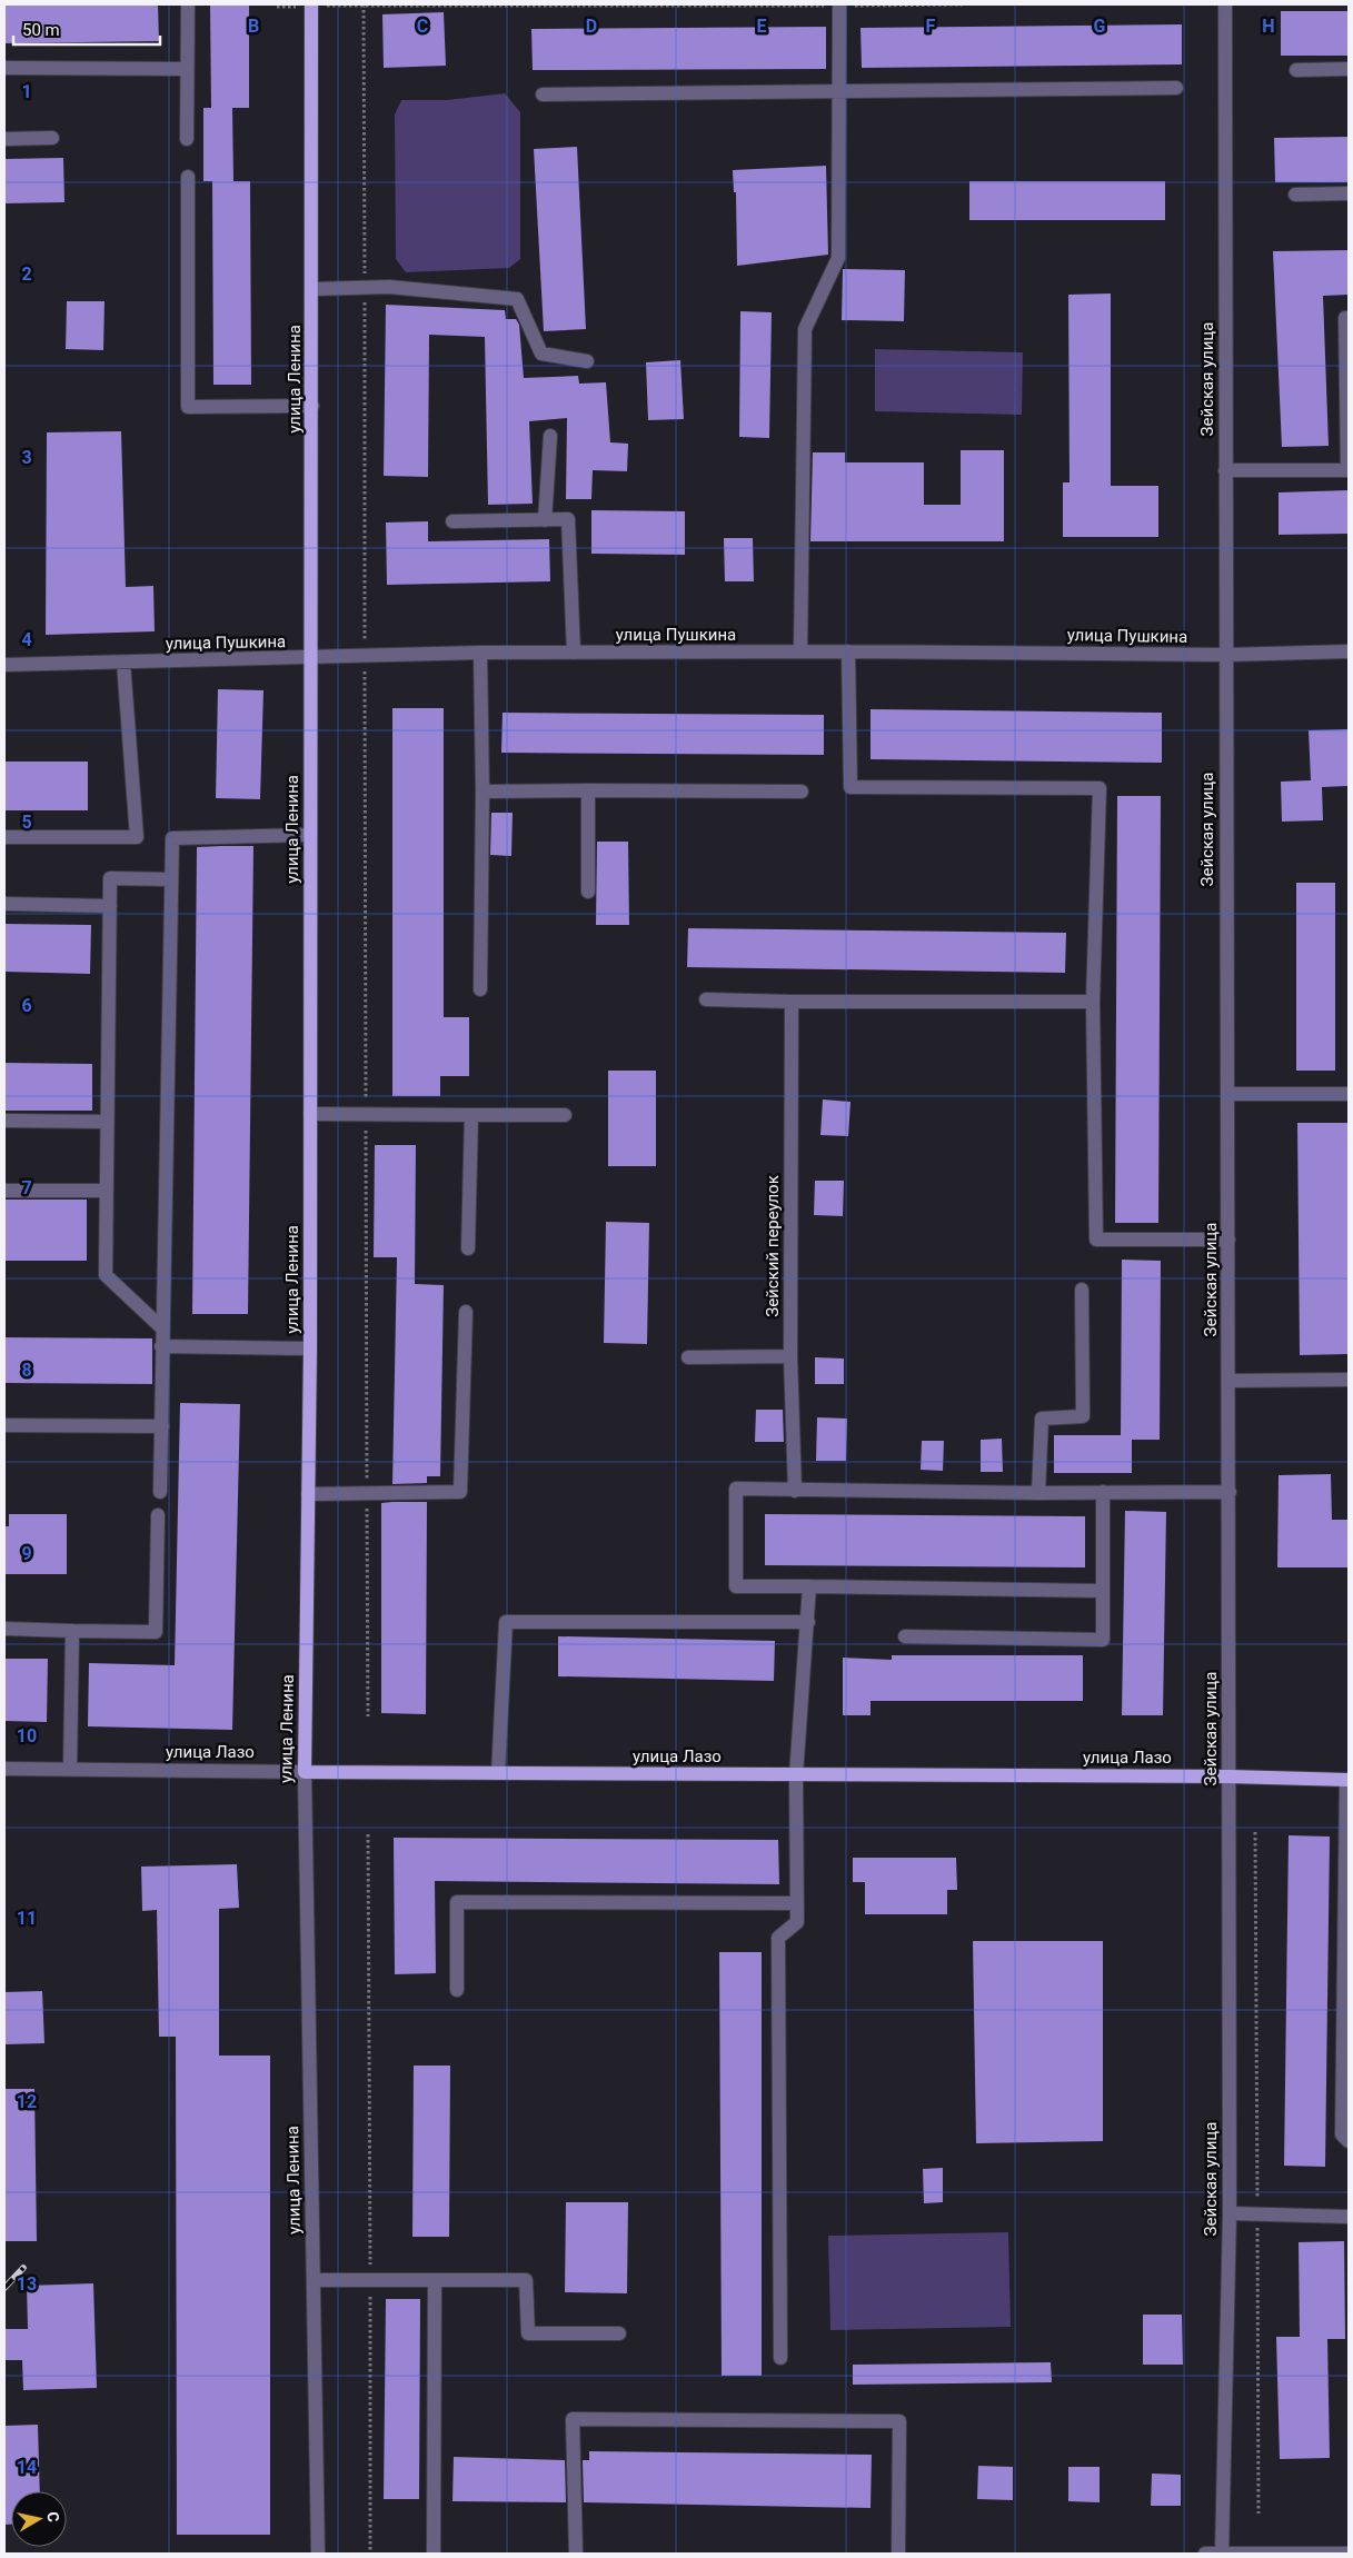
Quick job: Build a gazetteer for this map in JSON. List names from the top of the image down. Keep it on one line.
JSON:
{"streets":{"main road":["улица Ленина","улица Лазо"],"street":["Зейская улица","улица Пушкина","Зейский переулок"]},"crossings":[["улица Ленина","улица Пушкина"],["улица Ленина","улица Лазо"],["Зейская улица","улица Пушкина"],["Зейская улица","улица Лазо"]],"scale_bar":"50 m","north":"right","grid":{"columns":["B","C","D","E","F","G","H"],"rows":["1","2","3","4","5","6","7","8","9","10","11","12","13","14"]}}
